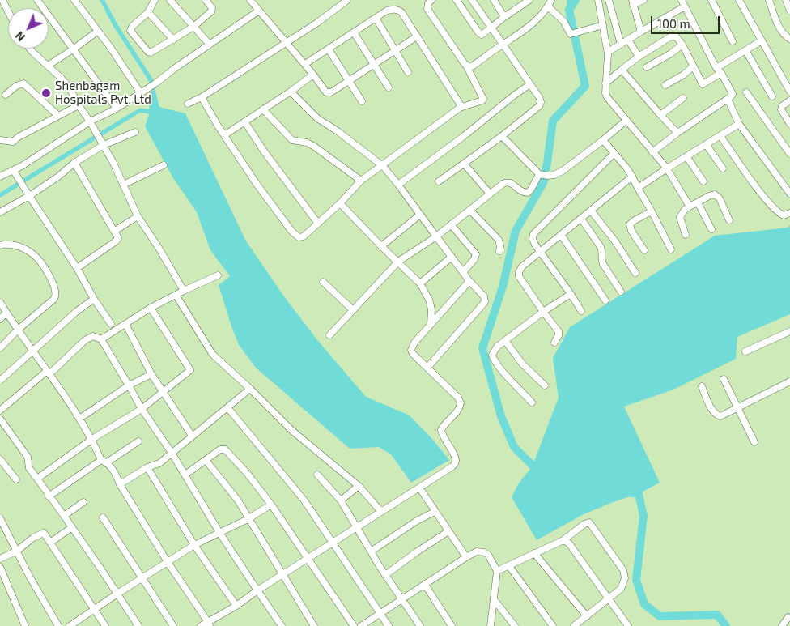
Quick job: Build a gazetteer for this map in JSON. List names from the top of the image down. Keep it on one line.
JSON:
{"places":["Shenbagam Hospitals Pvt. Ltd"],"scale_bar":"100 m","north":"bottom left"}
